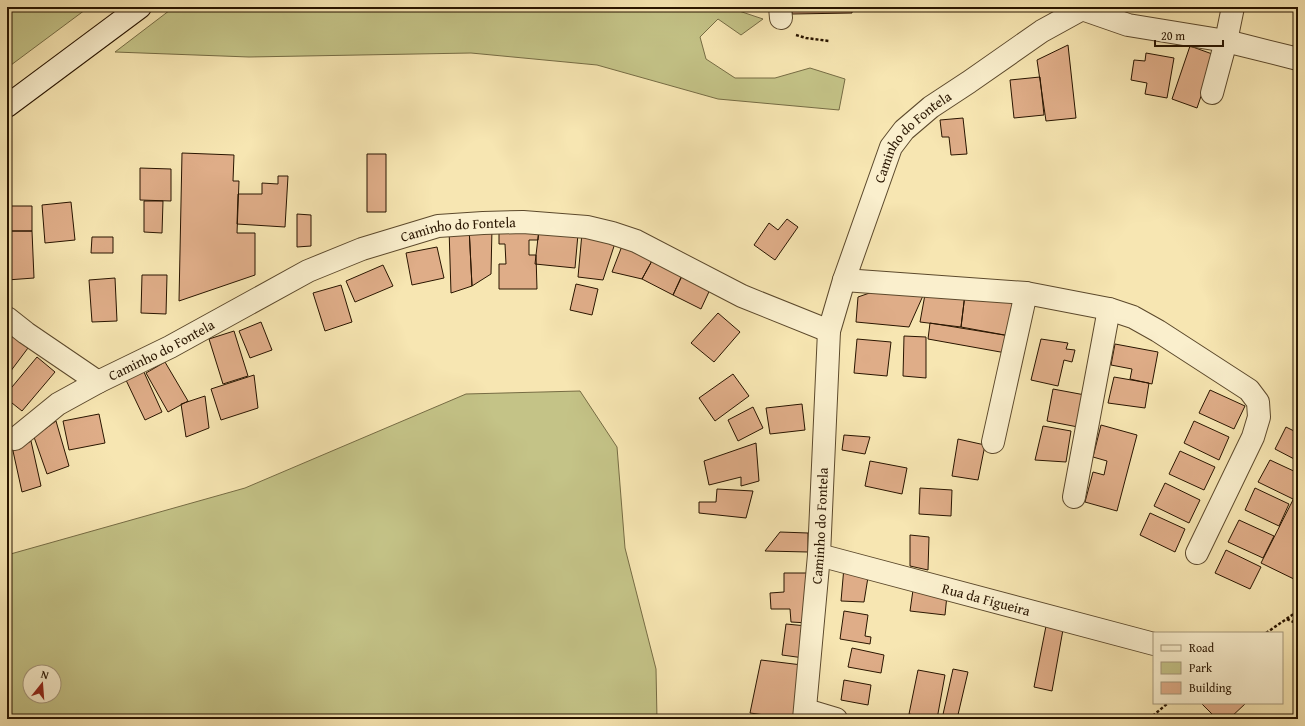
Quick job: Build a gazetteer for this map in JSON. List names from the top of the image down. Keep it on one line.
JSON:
{"streets":{"street":["Caminho do Fontela","Rua da Figueira"]},"crossings":[["Caminho do Fontela","Rua da Figueira"]],"legend":["Road","Park","Building"],"scale_bar":"20 m","north":"top"}
